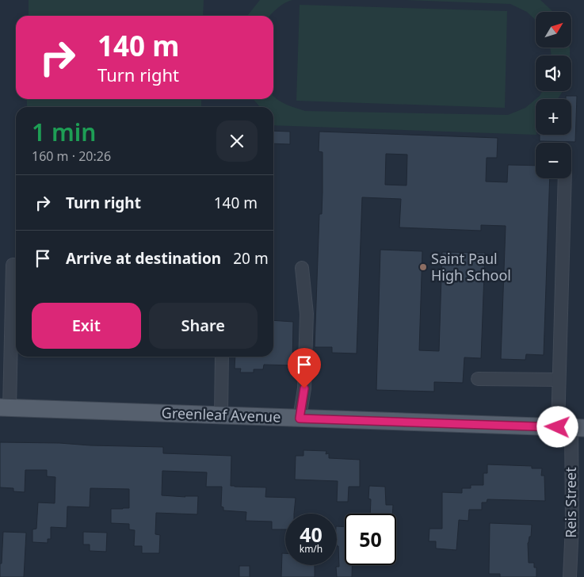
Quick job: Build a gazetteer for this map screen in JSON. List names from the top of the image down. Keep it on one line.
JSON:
{"streets":{"main road":["Greenleaf Avenue"],"street":["Reis Street"]},"crossings":[["Greenleaf Avenue","Reis Street"]],"places":["Saint Paul High School"],"north":"top right","page":{"map_buttons":["+","−"],"turn":["140 m","Turn right"],"heading":["1 min","160 m · 20:26"],"list":[{"name":"Turn right","value":"140 m"},{"name":"Arrive at destination","value":"20 m"}],"buttons":["Exit","Share"],"speed":"40 km/h","limit":"50"}}
